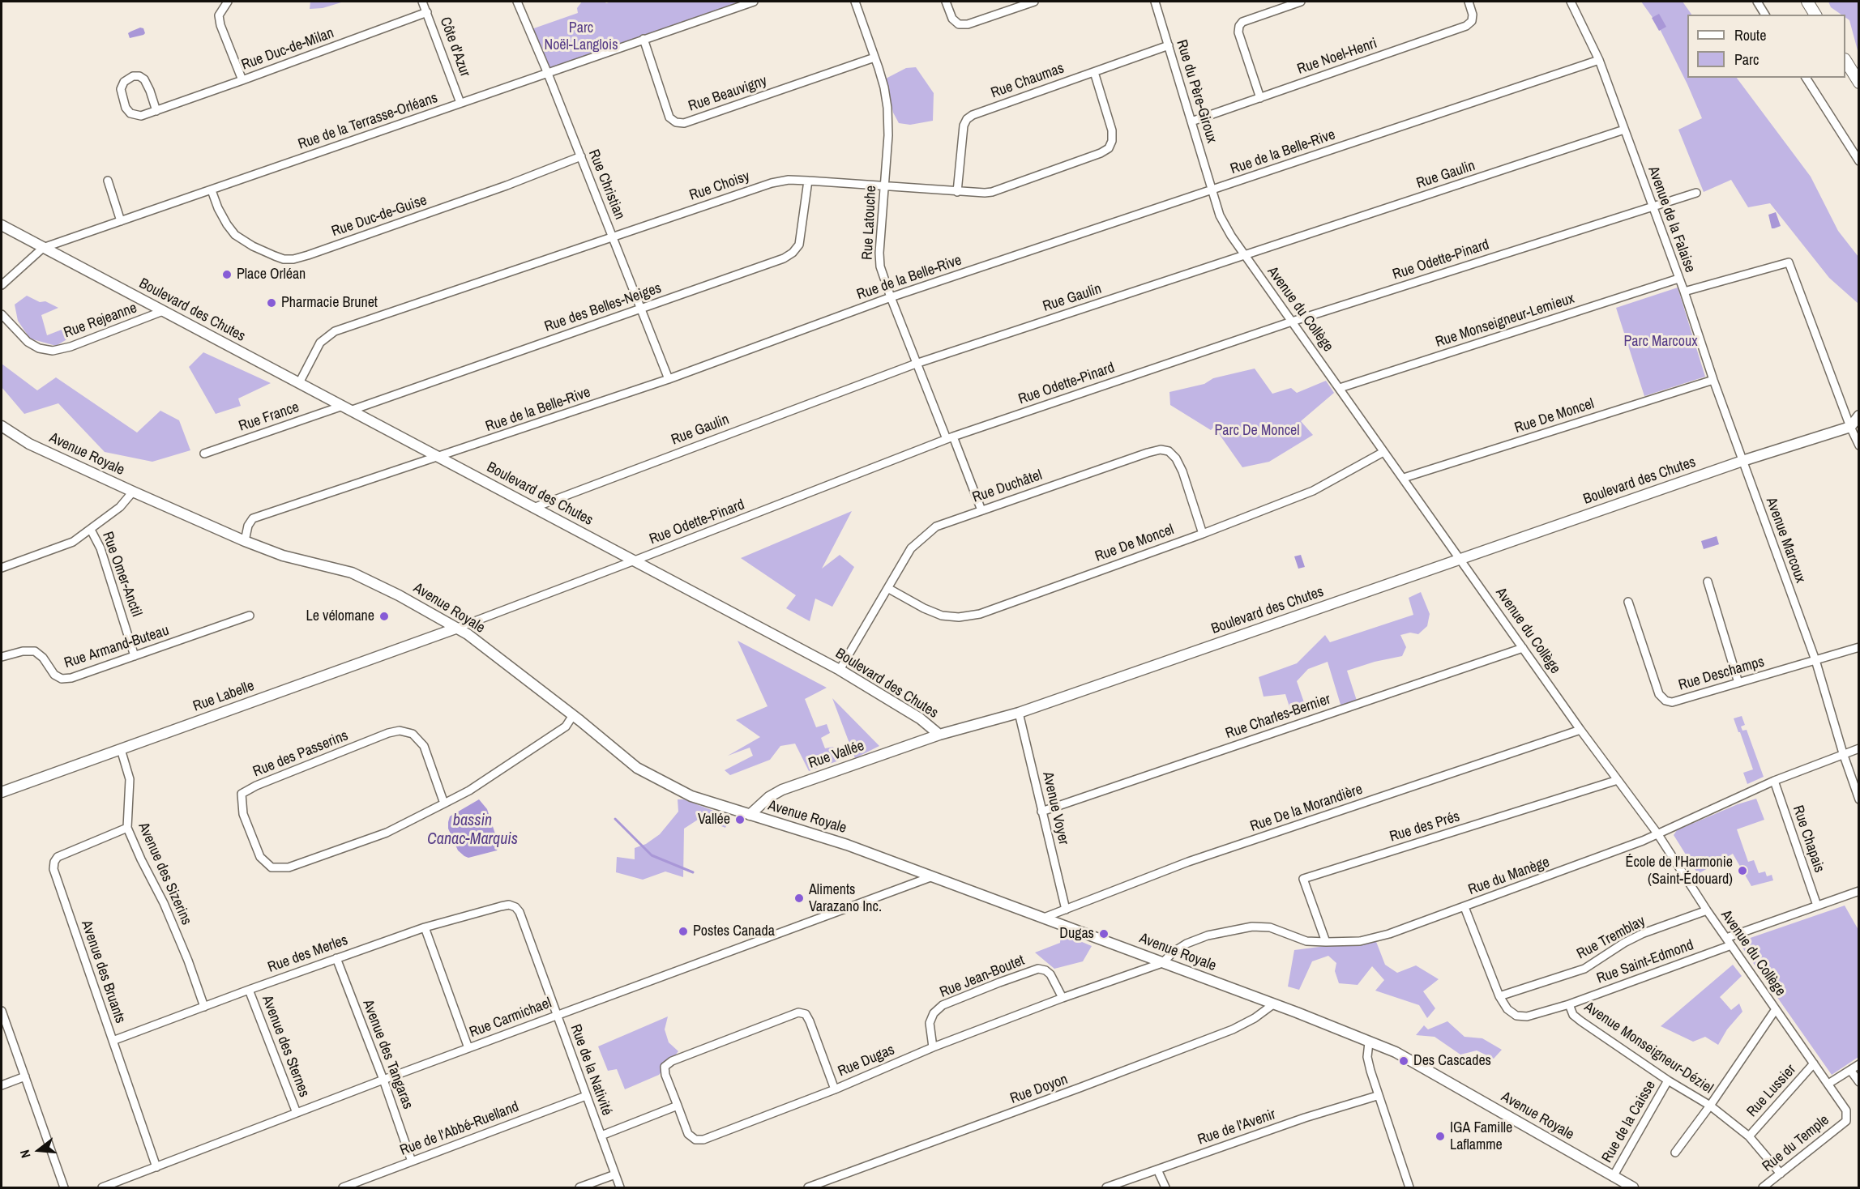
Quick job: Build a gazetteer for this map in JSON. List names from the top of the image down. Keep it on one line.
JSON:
{"streets":{"street":["Côte d'Azur","Rue Duc-de-Milan","Rue Noel-Henri","Rue Chaumas","Rue du Père-Giroux","Rue Beauvigny","Rue de la Terrasse-Orléans","Rue de la Belle-Rive","Rue Gaulin","Rue Christian","Rue Choisy","Rue Duc-de-Guise","Avenue de la Falaise","Rue Latouche","Rue Odette-Pinard","Rue des Belles-Neiges","Avenue du Collège","Boulevard des Chutes","Rue Rejeanne","Rue Monseigneur-Lemieux","Rue De Moncel","Rue France","Avenue Royale","Rue Duchâtel","Avenue Marcoux","Rue Omer-Anctil","Rue Armand-Buteau","Rue Deschamps","Rue Labelle","Rue Charles-Bernier","Rue des Passerins","Rue Vallée","Avenue Voyer","Rue De la Morandière","Rue des Prés","Rue Chapais","Avenue des Sizerins","Rue du Manège","Rue Tremblay","Rue des Merles","Rue Saint-Edmond","Avenue des Bruants","Rue Jean-Boutet","Rue Carmichael","Avenue des Sternes","Avenue Monseigneur-Déziel","Avenue des Tangaras","Rue Dugas","Rue de la Nativité","Rue Doyon","Rue Lussier","Rue de la Caisse","Rue de l'Avenir","Rue de l'Abbé-Ruelland","Rue du Temple"]},"crossings":[["Côte d'Azur","Rue Duc-de-Milan"],["Côte d'Azur","Rue de la Terrasse-Orléans"],["Rue Noel-Henri","Rue du Père-Giroux"],["Rue Chaumas","Rue du Père-Giroux"],["Rue Chaumas","Rue Choisy"],["Rue du Père-Giroux","Rue de la Belle-Rive"],["Rue du Père-Giroux","Avenue du Collège"],["Rue Beauvigny","Rue de la Terrasse-Orléans"],["Rue Beauvigny","Rue Latouche"],["Rue de la Terrasse-Orléans","Rue Christian"],["Rue de la Terrasse-Orléans","Rue Duc-de-Guise"],["Rue de la Terrasse-Orléans","Boulevard des Chutes"],["Rue de la Belle-Rive","Rue Christian"],["Rue de la Belle-Rive","Avenue de la Falaise"],["Rue de la Belle-Rive","Rue Latouche"],["Rue de la Belle-Rive","Avenue du Collège"],["Rue de la Belle-Rive","Boulevard des Chutes"],["Rue de la Belle-Rive","Avenue Royale"],["Rue Gaulin","Avenue de la Falaise"],["Rue Gaulin","Rue Latouche"],["Rue Gaulin","Avenue du Collège"],["Rue Gaulin","Boulevard des Chutes"],["Rue Christian","Rue Choisy"],["Rue Christian","Rue Duc-de-Guise"],["Rue Christian","Rue des Belles-Neiges"],["Rue Choisy","Rue Latouche"],["Rue Choisy","Rue des Belles-Neiges"],["Rue Choisy","Boulevard des Chutes"],["Avenue de la Falaise","Rue Odette-Pinard"],["Avenue de la Falaise","Boulevard des Chutes"],["Avenue de la Falaise","Rue Monseigneur-Lemieux"],["Avenue de la Falaise","Avenue Marcoux"],["Rue Latouche","Rue Odette-Pinard"],["Rue Latouche","Rue Duchâtel"],["Rue Odette-Pinard","Avenue du Collège"],["Rue Odette-Pinard","Boulevard des Chutes"],["Rue Odette-Pinard","Avenue Royale"],["Rue Odette-Pinard","Rue Labelle"],["Rue des Belles-Neiges","Boulevard des Chutes"],["Rue des Belles-Neiges","Rue France"],["Avenue du Collège","Boulevard des Chutes"],["Avenue du Collège","Rue Monseigneur-Lemieux"],["Avenue du Collège","Rue De Moncel"],["Avenue du Collège","Rue Charles-Bernier"],["Avenue du Collège","Rue De la Morandière"],["Avenue du Collège","Rue des Prés"],["Avenue du Collège","Rue du Manège"],["Avenue du Collège","Rue Tremblay"],["Avenue du Collège","Rue Saint-Edmond"],["Avenue du Collège","Rue Lussier"],["Avenue du Collège","Rue du Temple"],["Boulevard des Chutes","Rue Rejeanne"],["Boulevard des Chutes","Rue France"],["Boulevard des Chutes","Rue Duchâtel"],["Boulevard des Chutes","Avenue Marcoux"],["Boulevard des Chutes","Rue Vallée"],["Boulevard des Chutes","Avenue Voyer"],["Rue De Moncel","Rue Duchâtel"],["Rue De Moncel","Avenue Marcoux"],["Avenue Royale","Rue Labelle"],["Avenue Royale","Rue des Passerins"],["Avenue Royale","Rue Vallée"],["Avenue Royale","Rue De la Morandière"],["Avenue Royale","Rue du Manège"],["Avenue Royale","Rue Carmichael"],["Avenue Royale","Rue Dugas"],["Avenue Royale","Rue Doyon"],["Avenue Royale","Rue de la Caisse"],["Avenue Marcoux","Rue Deschamps"],["Avenue Marcoux","Rue du Manège"],["Rue Omer-Anctil","Rue Armand-Buteau"],["Rue Labelle","Avenue des Sizerins"],["Rue Charles-Bernier","Avenue Voyer"],["Avenue Voyer","Rue De la Morandière"],["Rue des Prés","Rue du Manège"],["Rue Chapais","Rue du Manège"],["Avenue des Sizerins","Rue des Merles"],["Avenue des Sizerins","Avenue des Bruants"],["Rue du Manège","Avenue Monseigneur-Déziel"],["Rue du Manège","Rue Dugas"],["Rue Tremblay","Avenue Monseigneur-Déziel"],["Rue des Merles","Avenue des Bruants"],["Rue des Merles","Avenue des Sternes"],["Rue des Merles","Avenue des Tangaras"],["Rue des Merles","Rue de la Nativité"],["Rue Saint-Edmond","Avenue Monseigneur-Déziel"],["Avenue des Bruants","Rue Carmichael"],["Rue Jean-Boutet","Rue Dugas"],["Rue Carmichael","Avenue des Sternes"],["Rue Carmichael","Avenue des Tangaras"],["Rue Carmichael","Rue de la Nativité"],["Avenue Monseigneur-Déziel","Rue Lussier"],["Avenue Monseigneur-Déziel","Rue de la Caisse"],["Avenue Monseigneur-Déziel","Rue du Temple"],["Avenue des Tangaras","Rue de l'Abbé-Ruelland"],["Rue de la Nativité","Rue de l'Abbé-Ruelland"]],"water":["bassin Canac-Marquis"],"parks":["Parc Noël-Langlois","Parc Marcoux","Parc De Moncel"],"places":["Place Orléan","Pharmacie Brunet","Le vélomane","Vallée","École de l'Harmonie (Saint-Édouard)","Aliments Varazano Inc.","Postes Canada","Dugas","Des Cascades","IGA Famille Laflamme"],"legend":["Route","Parc"],"north":"left"}
